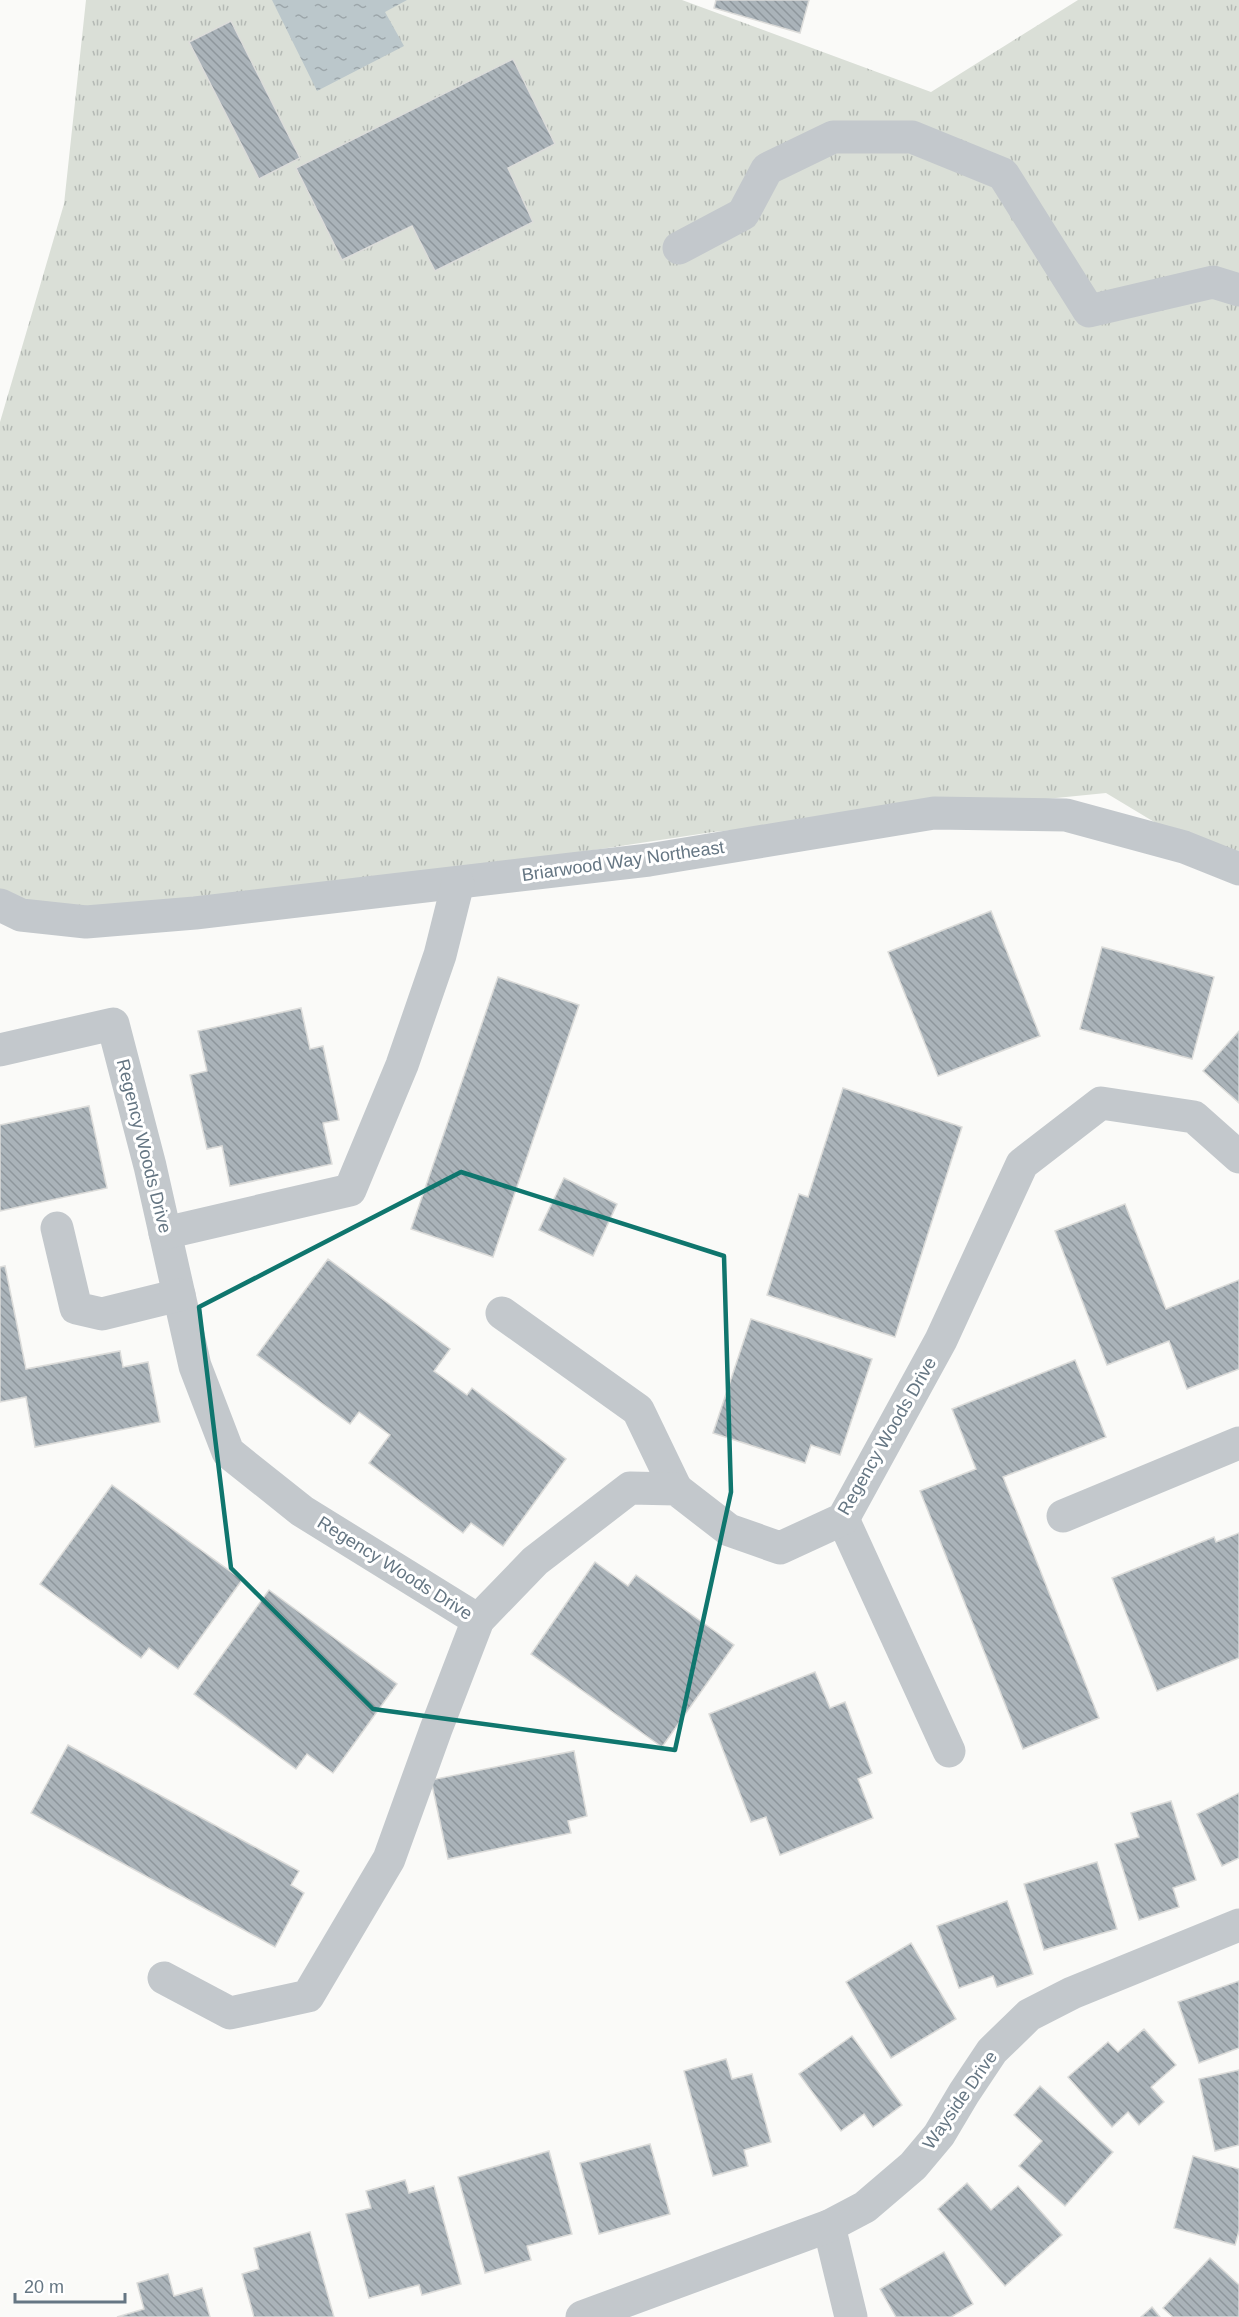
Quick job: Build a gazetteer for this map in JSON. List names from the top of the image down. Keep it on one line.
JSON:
{"streets":{"street":["Briarwood Way Northeast","Regency Woods Drive","Wayside Drive"]},"scale_bar":"20 m"}
